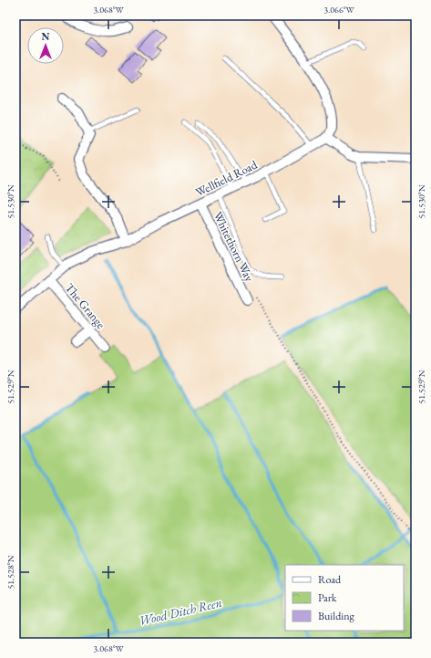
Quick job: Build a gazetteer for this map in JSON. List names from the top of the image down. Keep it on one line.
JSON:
{"streets":{"street":["Wellfield Road","Whitethorn Way","The Grange"]},"crossings":[["Wellfield Road","Whitethorn Way"],["Wellfield Road","The Grange"]],"water":["Wood Ditch Reen"],"legend":["Road","Park","Building"],"north":"top","coordinates":["3.068°W","3.066°W","51.530°N","51.529°N","51.528°N"]}
